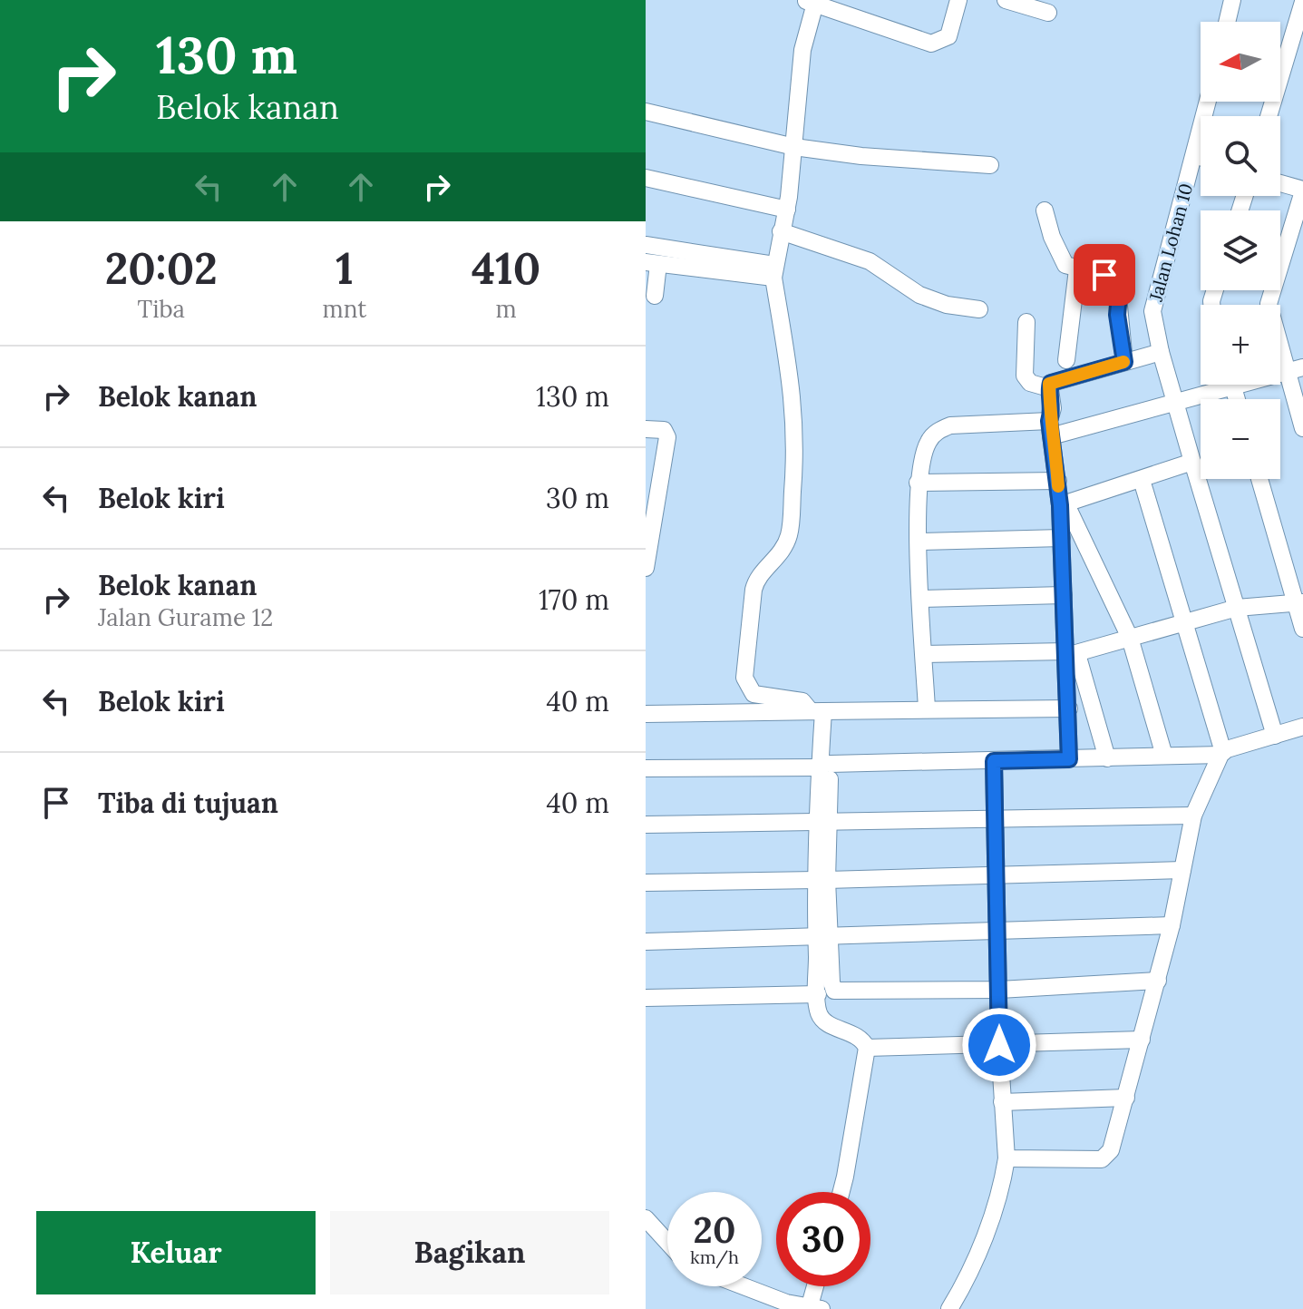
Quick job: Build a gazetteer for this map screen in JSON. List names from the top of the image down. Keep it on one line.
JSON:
{"streets":{"street":["Jalan Lohan 10"]},"north":"left","page":{"turn":["130 m","Belok kanan"],"map_buttons":["+","−"],"eta":["20:02","Tiba","1","mnt","410","m"],"list":[{"name":"Belok kanan","value":"130 m"},{"name":"Belok kiri","value":"30 m"},{"name":"Belok kanan","note":"Jalan Gurame 12","value":"170 m"},{"name":"Belok kiri","value":"40 m"},{"name":"Tiba di tujuan","value":"40 m"}],"speed":"20 km/h","limit":"30","buttons":["Keluar","Bagikan"]}}
